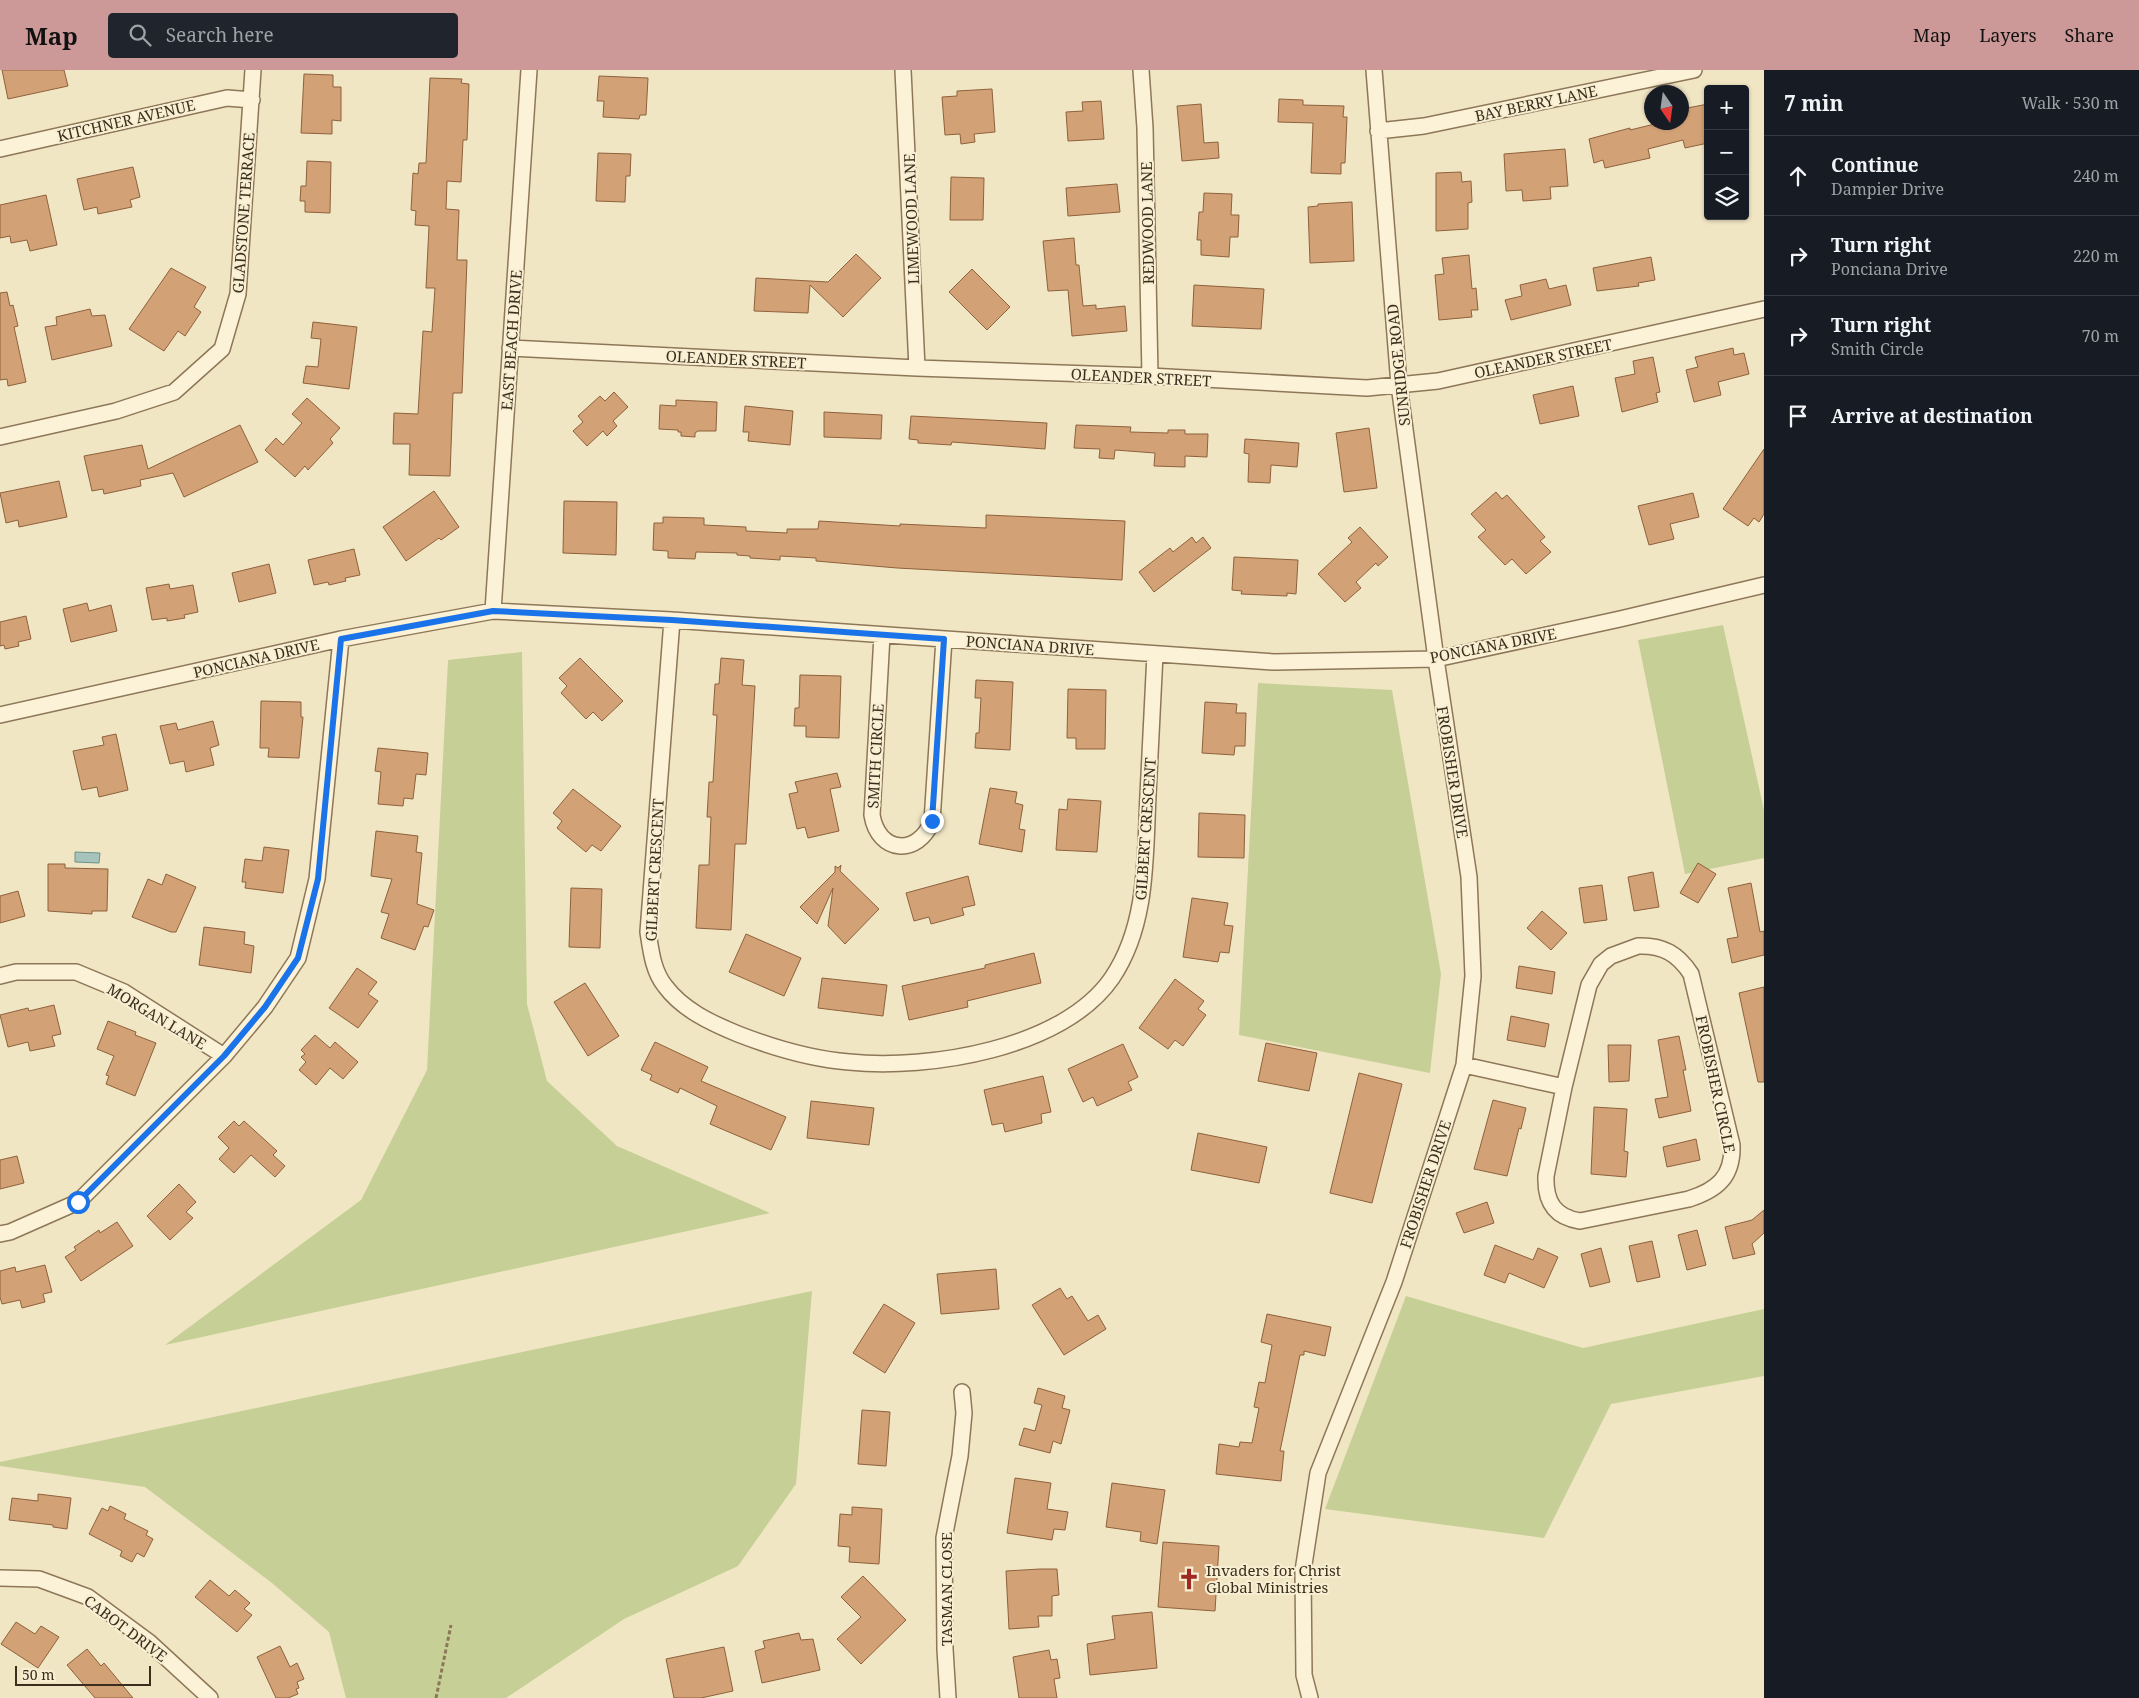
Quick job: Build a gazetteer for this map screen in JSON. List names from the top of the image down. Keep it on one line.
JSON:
{"streets":{"street":["BAY BERRY LANE","KITCHNER AVENUE","GLADSTONE TERRACE","LIMEWOOD LANE","REDWOOD LANE","EAST BEACH DRIVE","OLEANDER STREET","SUNRIDGE ROAD","PONCIANA DRIVE","SMITH CIRCLE","FROBISHER DRIVE","GILBERT CRESCENT","MORGAN LANE","FROBISHER CIRCLE","TASMAN CLOSE","CABOT DRIVE"]},"crossings":[["BAY BERRY LANE","SUNRIDGE ROAD"],["KITCHNER AVENUE","GLADSTONE TERRACE"],["LIMEWOOD LANE","OLEANDER STREET"],["REDWOOD LANE","OLEANDER STREET"],["EAST BEACH DRIVE","OLEANDER STREET"],["EAST BEACH DRIVE","PONCIANA DRIVE"],["OLEANDER STREET","SUNRIDGE ROAD"],["SUNRIDGE ROAD","PONCIANA DRIVE"],["SUNRIDGE ROAD","FROBISHER DRIVE"],["PONCIANA DRIVE","SMITH CIRCLE"],["PONCIANA DRIVE","FROBISHER DRIVE"],["PONCIANA DRIVE","GILBERT CRESCENT"]],"places":{"church":["Invaders for Christ Global Ministries"]},"scale_bar":"50 m","north":"bottom","page":{"header":"Map","search":"Search here","nav":["Map","Layers","Share"],"heading":["7 min","Walk · 530 m"],"map_buttons":["+","−"],"list":[["Continue","Dampier Drive","240 m"],["Turn right","Ponciana Drive","220 m"],["Turn right","Smith Circle","70 m"],"Arrive at destination"],"scale":"50 m"}}
